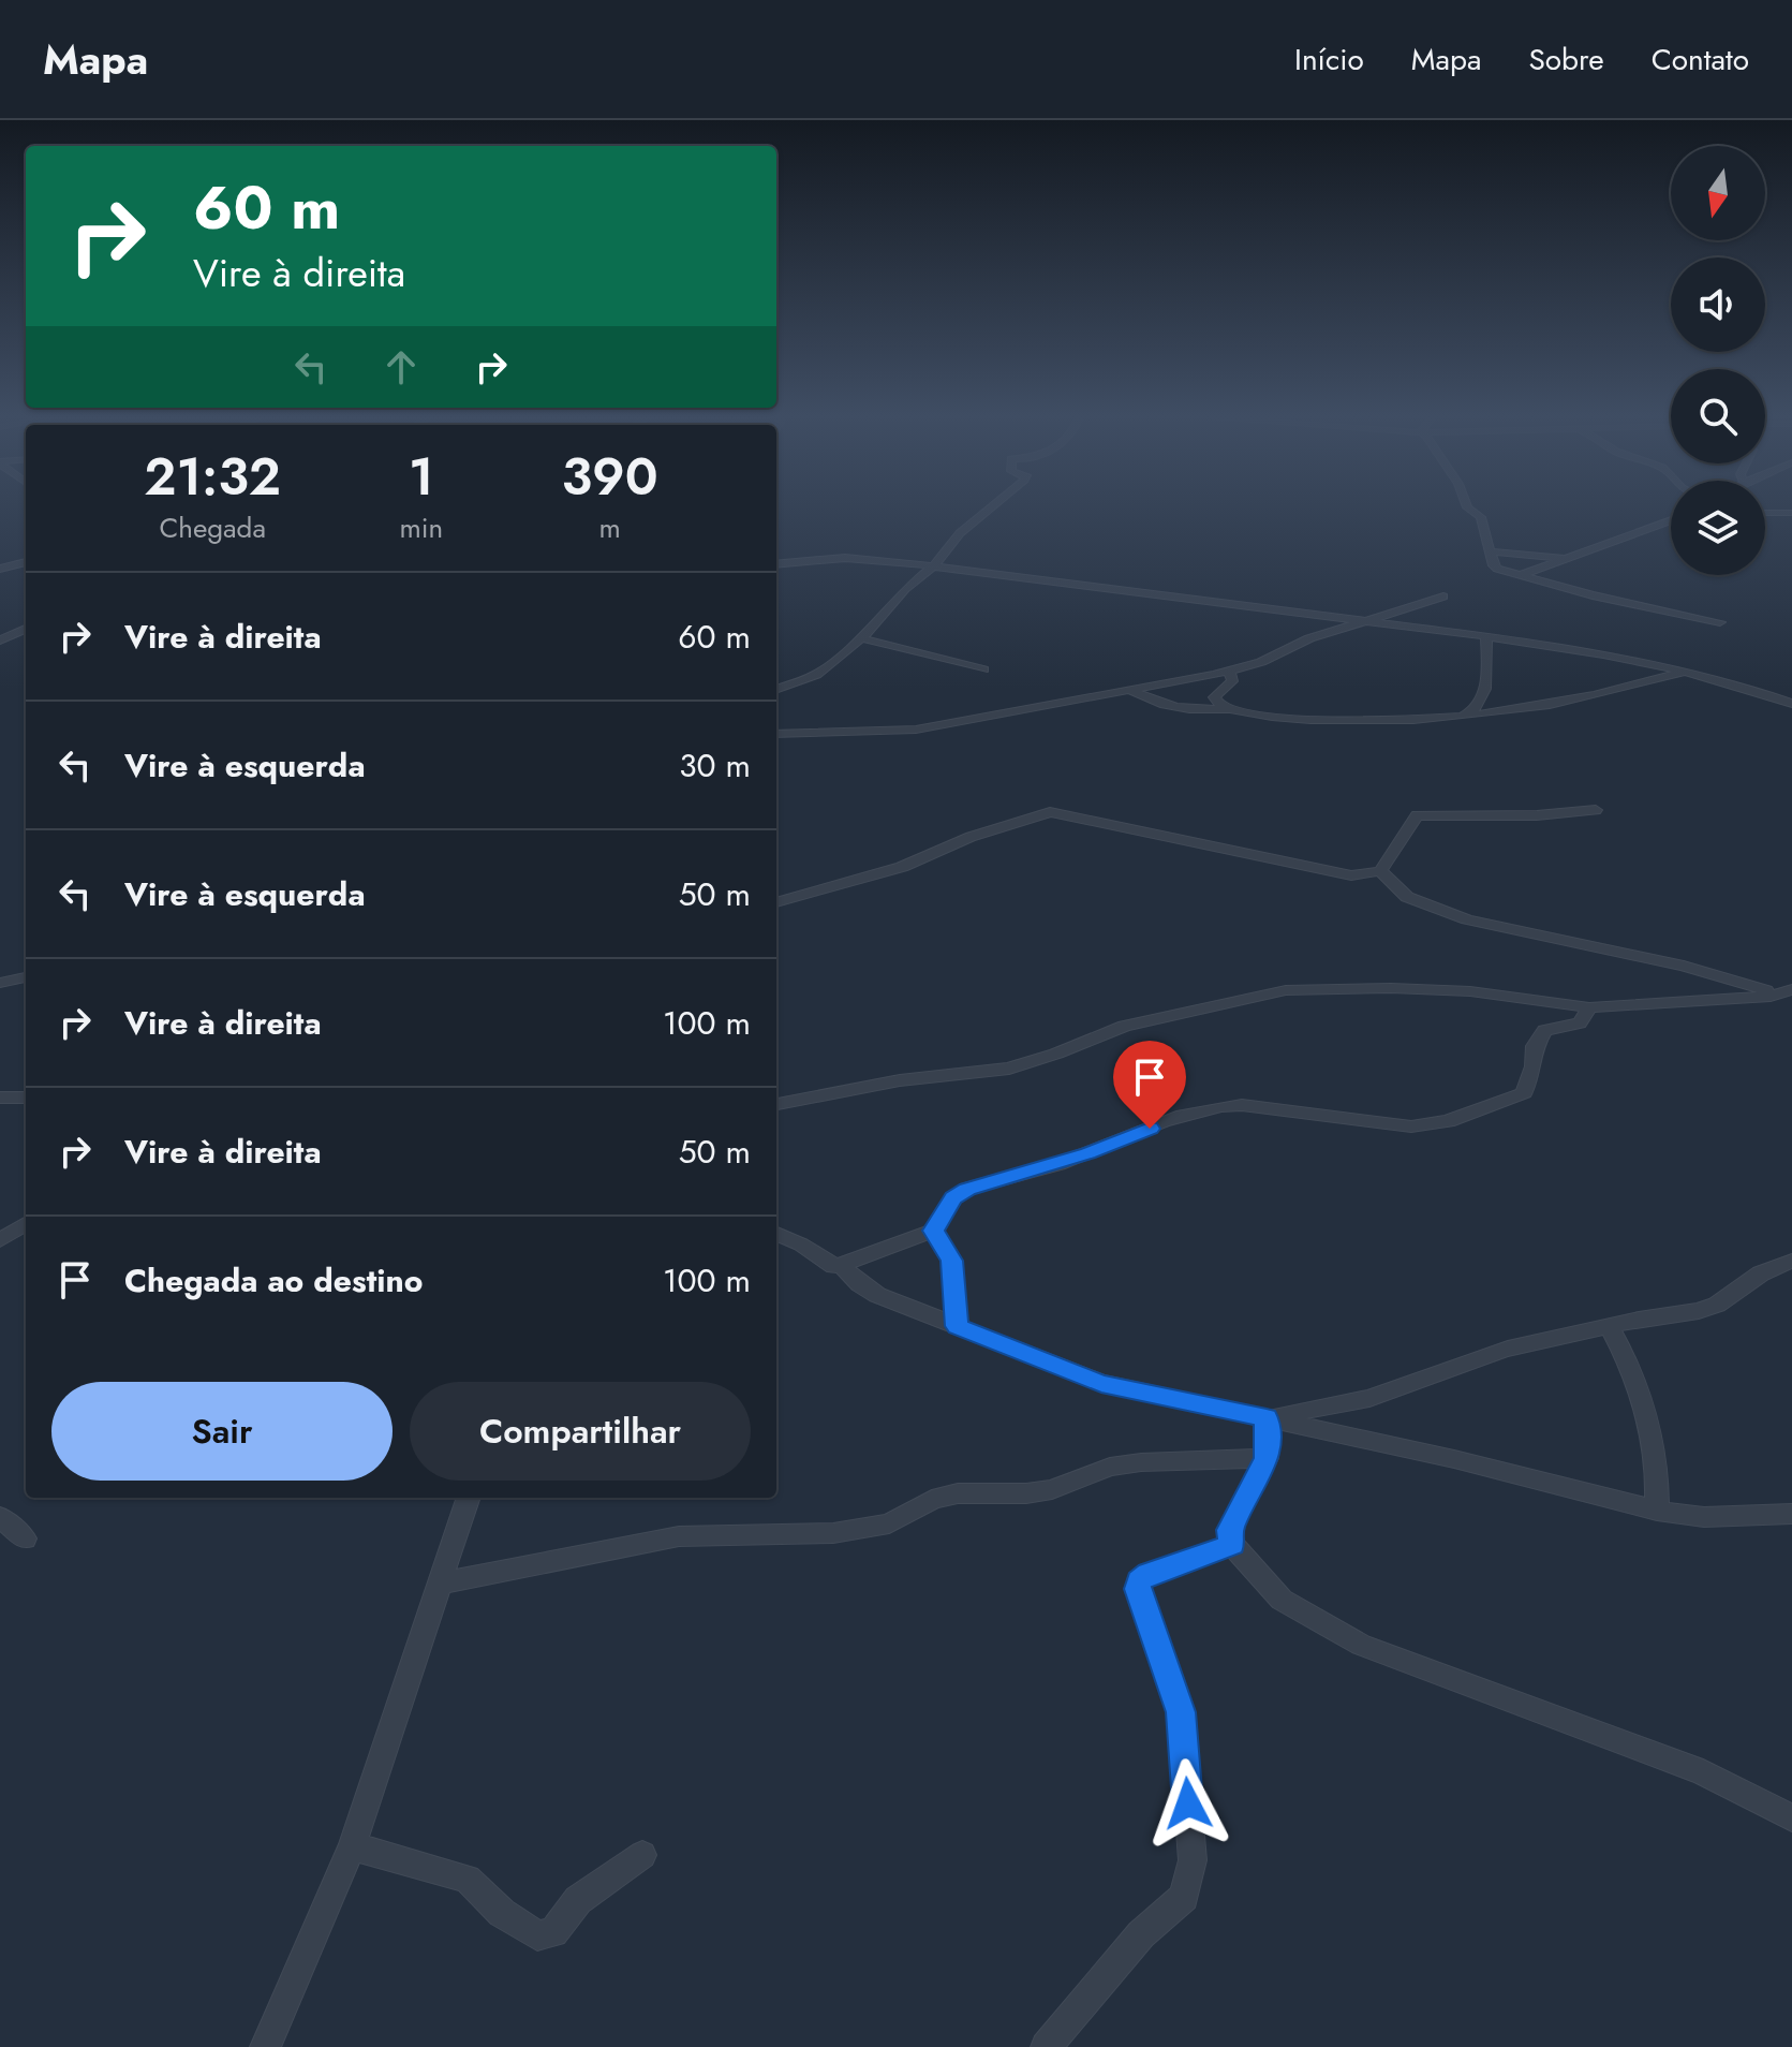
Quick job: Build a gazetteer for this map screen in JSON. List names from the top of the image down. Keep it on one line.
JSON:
{"north":"bottom","page":{"header":"Mapa","nav":["Início","Mapa","Sobre","Contato"],"turn":["60 m","Vire à direita"],"eta":["21:32","Chegada","1","min","390","m"],"list":[{"name":"Vire à direita","value":"60 m"},{"name":"Vire à esquerda","value":"30 m"},{"name":"Vire à esquerda","value":"50 m"},{"name":"Vire à direita","value":"100 m"},{"name":"Vire à direita","value":"50 m"},{"name":"Chegada ao destino","value":"100 m"}],"buttons":["Sair","Compartilhar"]}}
